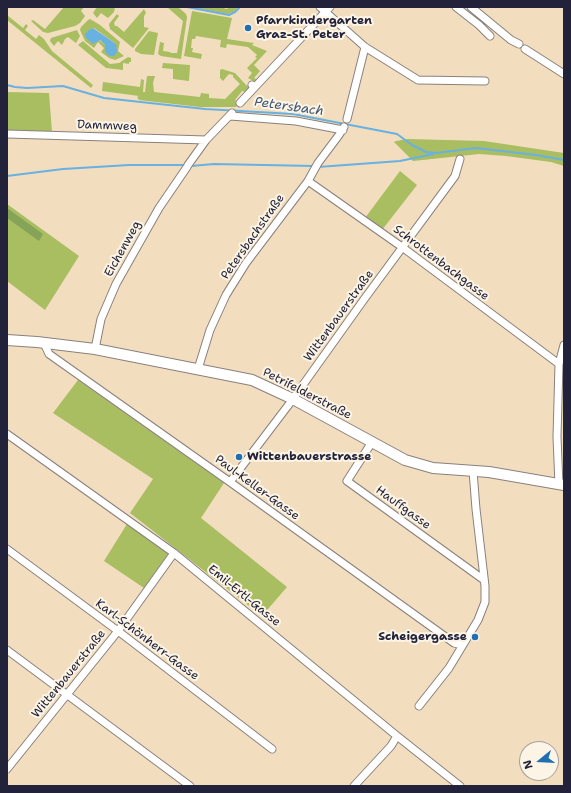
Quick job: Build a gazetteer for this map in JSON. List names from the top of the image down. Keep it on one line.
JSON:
{"streets":{"main road":["Petrifelderstraße"],"street":["Dammweg","Petersbachstraße","Eichenweg","Schrottenbachgasse","Wittenbauerstraße","Paul-Keller-Gasse","Hauffgasse","Emil-Ertl-Gasse","Karl-Schönherr-Gasse"]},"crossings":[["Dammweg","Eichenweg"],["Petersbachstraße","Eichenweg"],["Petersbachstraße","Schrottenbachgasse"],["Petersbachstraße","Petrifelderstraße"],["Eichenweg","Petrifelderstraße"],["Schrottenbachgasse","Wittenbauerstraße"],["Wittenbauerstraße","Petrifelderstraße"],["Wittenbauerstraße","Paul-Keller-Gasse"],["Wittenbauerstraße","Emil-Ertl-Gasse"],["Wittenbauerstraße","Karl-Schönherr-Gasse"],["Petrifelderstraße","Paul-Keller-Gasse"],["Petrifelderstraße","Hauffgasse"]],"water":["Petersbach"],"places":["Pfarrkindergarten Graz-St. Peter","Wittenbauerstrasse","Scheigergasse"],"north":"left"}
